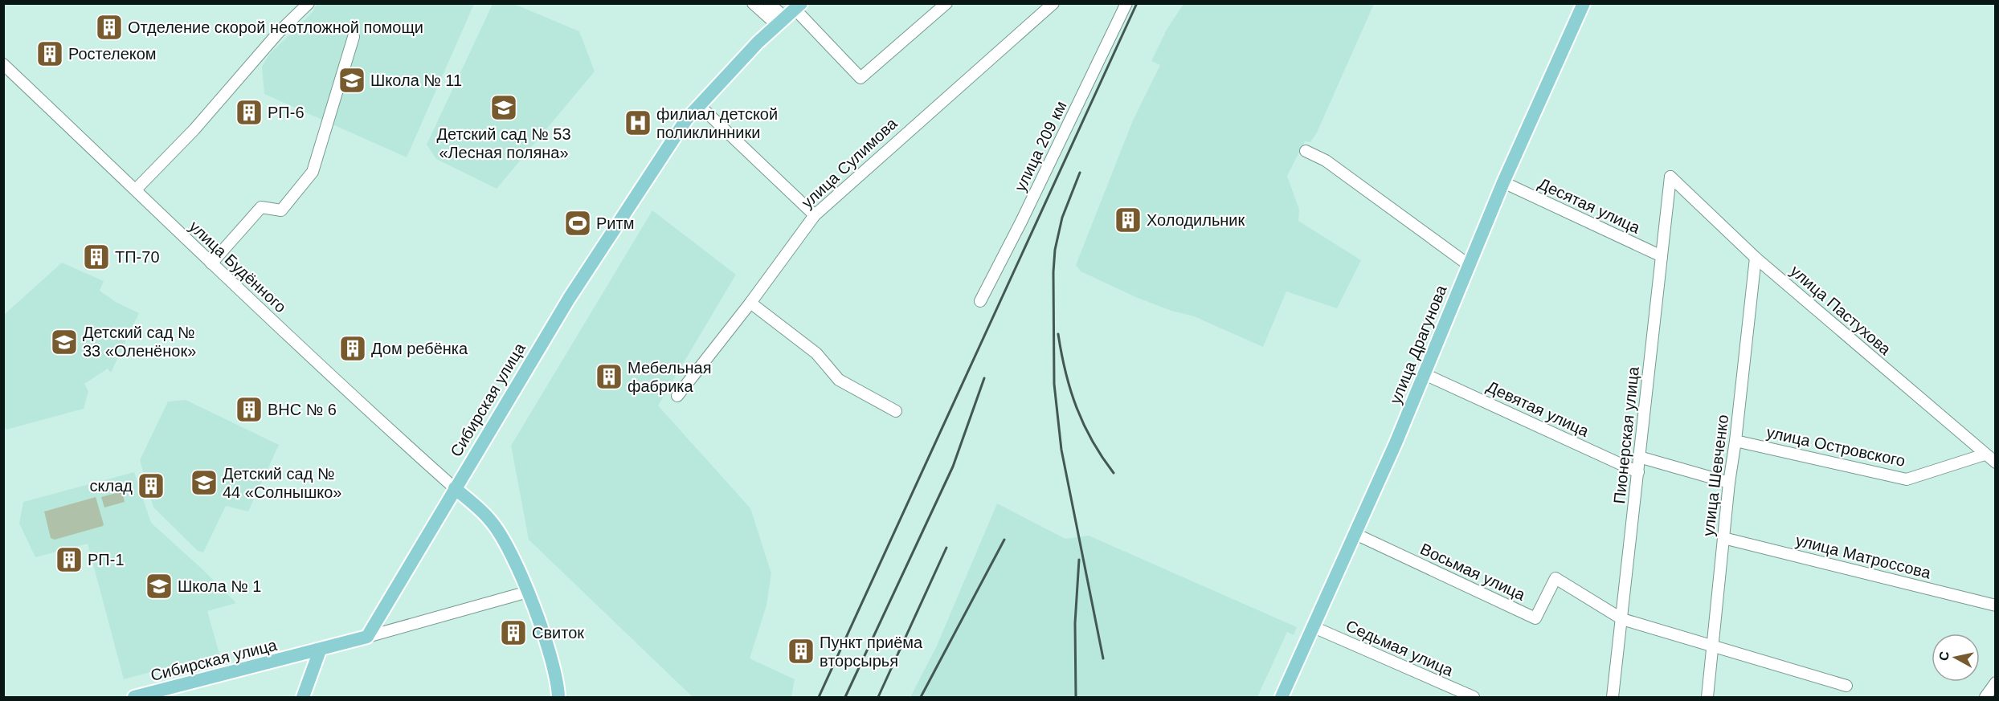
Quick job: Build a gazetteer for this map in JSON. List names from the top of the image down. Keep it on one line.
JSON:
{"streets":{"main road":["улица Драгунова","Сибирская улица"],"street":["улица 209 км","улица Сулимова","Десятая улица","улица Будённого","улица Пастухова","Девятая улица","Пионерская улица","улица Островского","улица Шевченко","улица Матроссова","Восьмая улица","Седьмая улица"]},"crossings":[["Десятая улица","улица Драгунова"],["Десятая улица","Пионерская улица"],["улица Будённого","Сибирская улица"],["улица Пастухова","Пионерская улица"],["улица Пастухова","улица Островского"],["улица Пастухова","улица Шевченко"],["улица Драгунова","Девятая улица"],["улица Драгунова","Восьмая улица"],["улица Драгунова","Седьмая улица"],["Девятая улица","Пионерская улица"],["Пионерская улица","Восьмая улица"],["улица Островского","улица Шевченко"],["улица Шевченко","улица Матроссова"]],"places":{"building":["Отделение скорой неотложной помощи","Ростелеком","РП-6","Холодильник","ТП-70","Дом ребёнка","Мебельная фабрика","ВНС № 6","склад","РП-1","Свиток","Пункт приёма вторсырья"],"school or university":["Школа № 11","Детский сад № 53 «Лесная поляна»","Детский сад № 33 «Оленёнок»","Детский сад № 44 «Солнышко»","Школа № 1"],"hospital":["филиал детской поликлинники"],"sports":["Ритм"]},"north":"left"}
